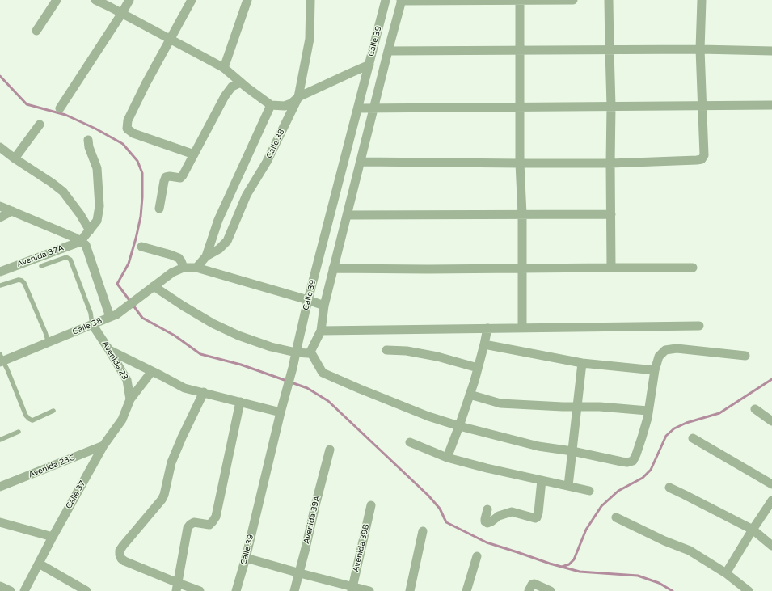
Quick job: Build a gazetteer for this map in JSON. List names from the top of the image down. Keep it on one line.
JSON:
{"streets":{"street":["Calle 39","Calle 38","Avenida 37A","Avenida 23","Avenida 23C","Calle 37","Avenida 39A","Avenida 39B"]},"crossings":[["Calle 38","Avenida 23"],["Avenida 23","Calle 37"],["Avenida 23C","Calle 37"]]}
